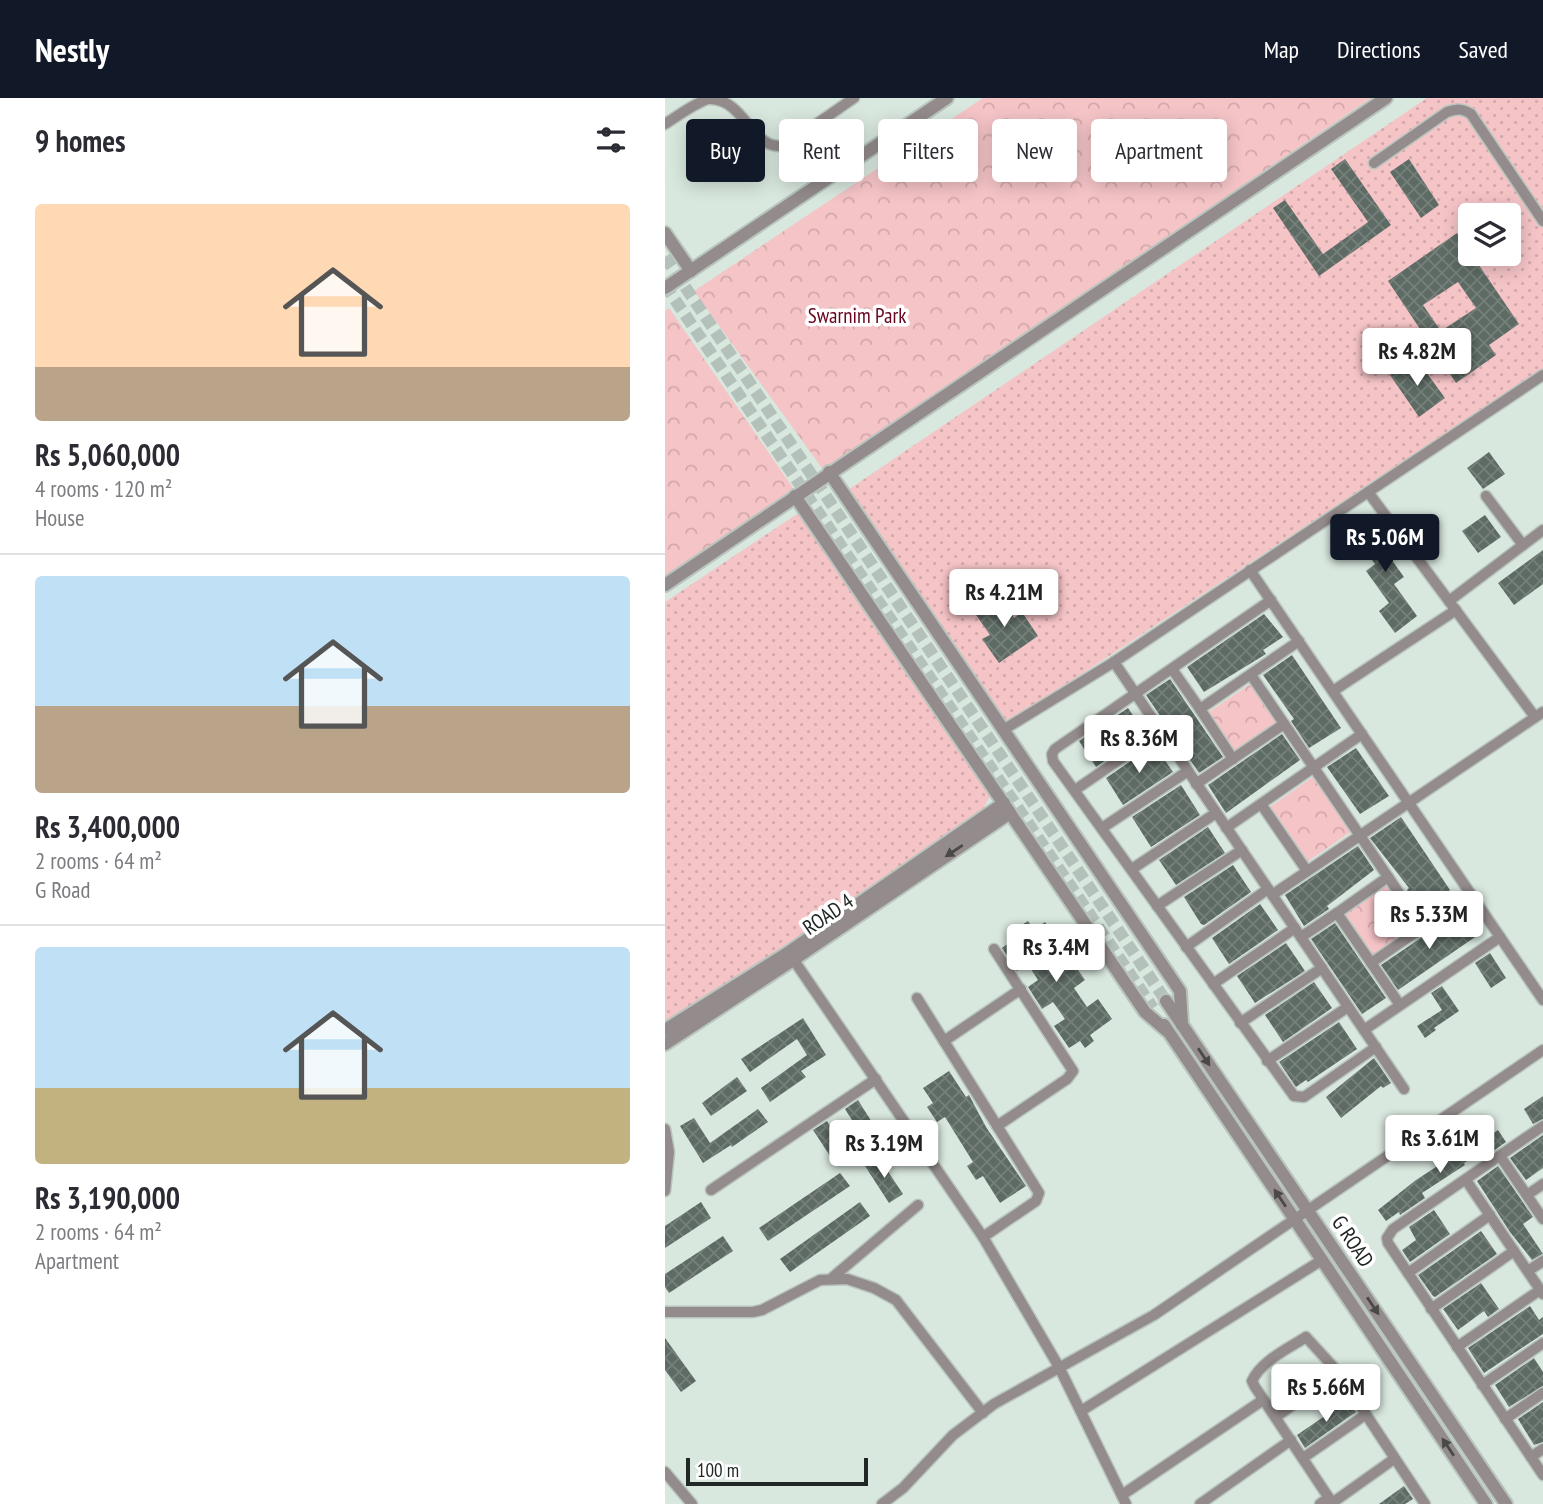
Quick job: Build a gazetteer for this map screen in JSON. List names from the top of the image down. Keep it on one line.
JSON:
{"streets":{"street":["ROAD 4","G ROAD"]},"parks":["Swarnim Park"],"scale_bar":"100 m","page":{"header":"Nestly","nav":["Map","Directions","Saved"],"heading":"9 homes","chip":["Buy","Rent","Filters","New","Apartment"],"list":[{"name":"Rs 5,060,000","note":"4 rooms · 120 m² · House"},{"name":"Rs 3,400,000","note":"2 rooms · 64 m² · G Road"},{"name":"Rs 3,190,000","note":"2 rooms · 64 m² · Apartment"}],"price":["Rs 4.82M","Rs 5.06M","Rs 4.21M","Rs 8.36M","Rs 5.33M","Rs 3.4M","Rs 3.61M","Rs 3.19M","Rs 5.66M"],"scale":"100 m"}}
